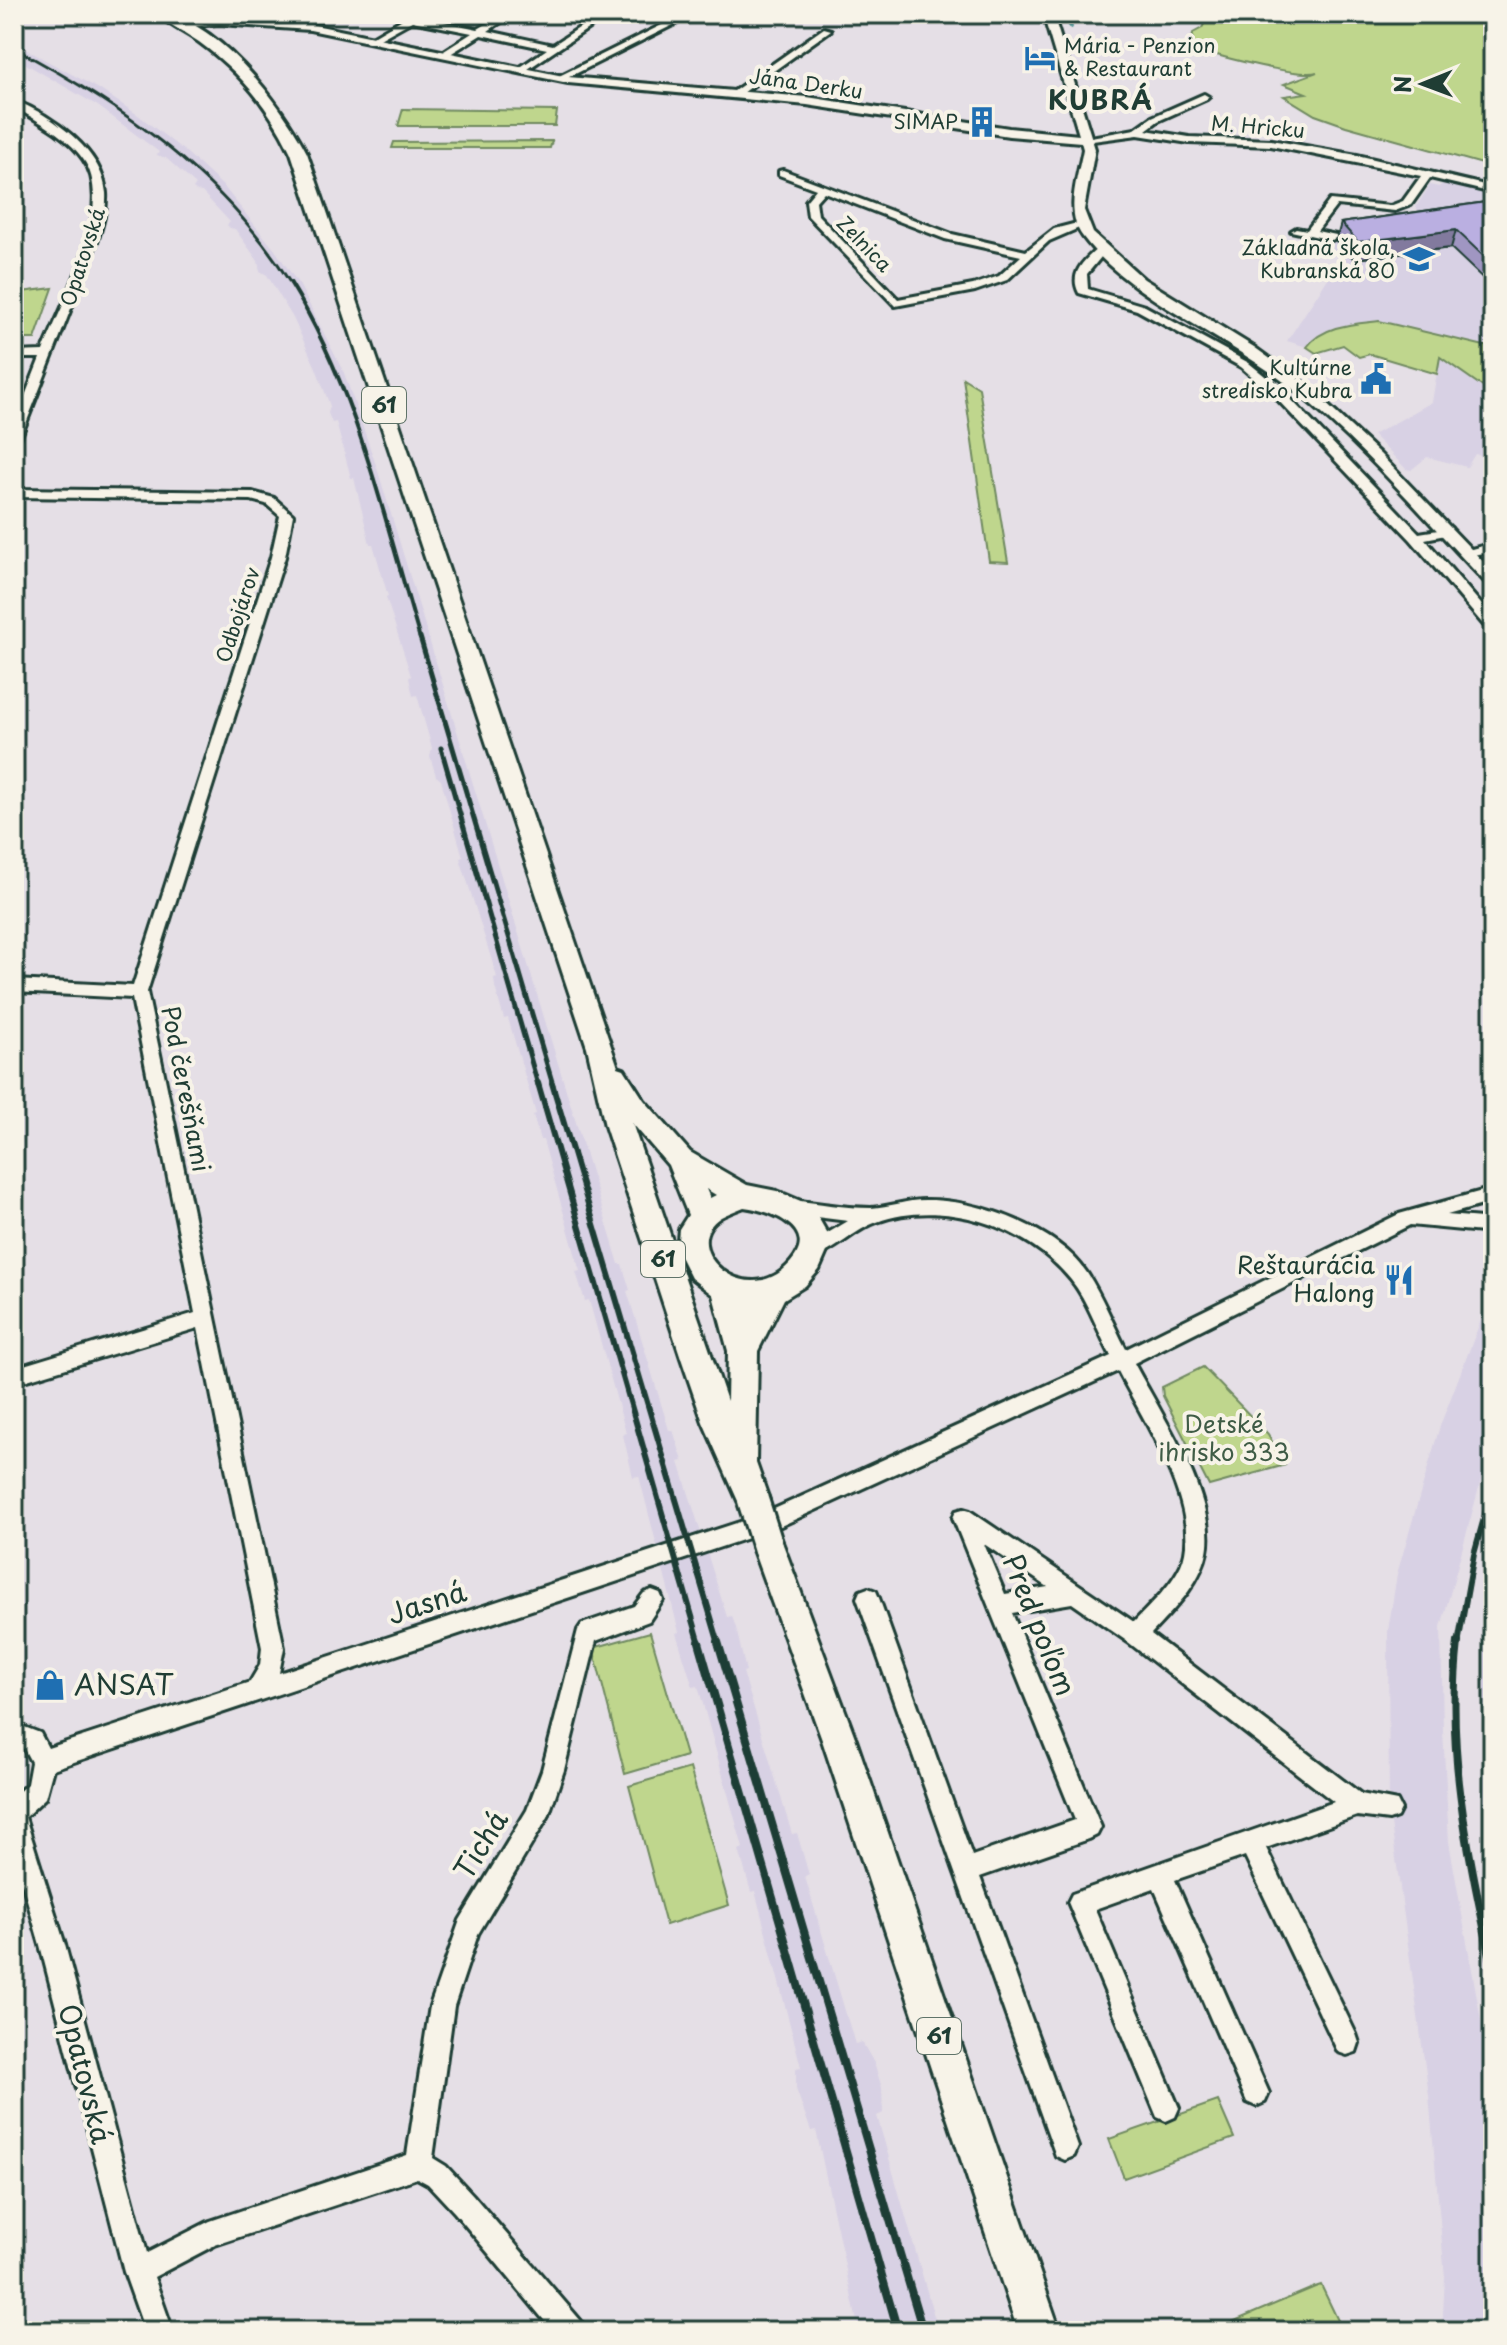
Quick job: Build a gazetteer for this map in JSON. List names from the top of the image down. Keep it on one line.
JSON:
{"streets":{"main road":["61"],"street":["Jána Derku","M. Hricku","Zelnica","Opatovská","Odbojárov","Pod čerešňami","Jasná","Pred poľom","Tichá"]},"crossings":[["Jána Derku","M. Hricku"],["Jána Derku","61"],["Odbojárov","Pod čerešňami"],["Pod čerešňami","Jasná"]],"districts":["KUBRÁ"],"parks":["Detské ihrisko 333"],"places":{"hotel":["Mária - Penzion & Restaurant"],"building":["SIMAP"],"school or university":["Základná škola, Kubranská 80"],"public building":["Kultúrne stredisko Kubra"],"restaurant":["Reštaurácia Halong"],"shop":["ANSAT"]},"north":"left"}
